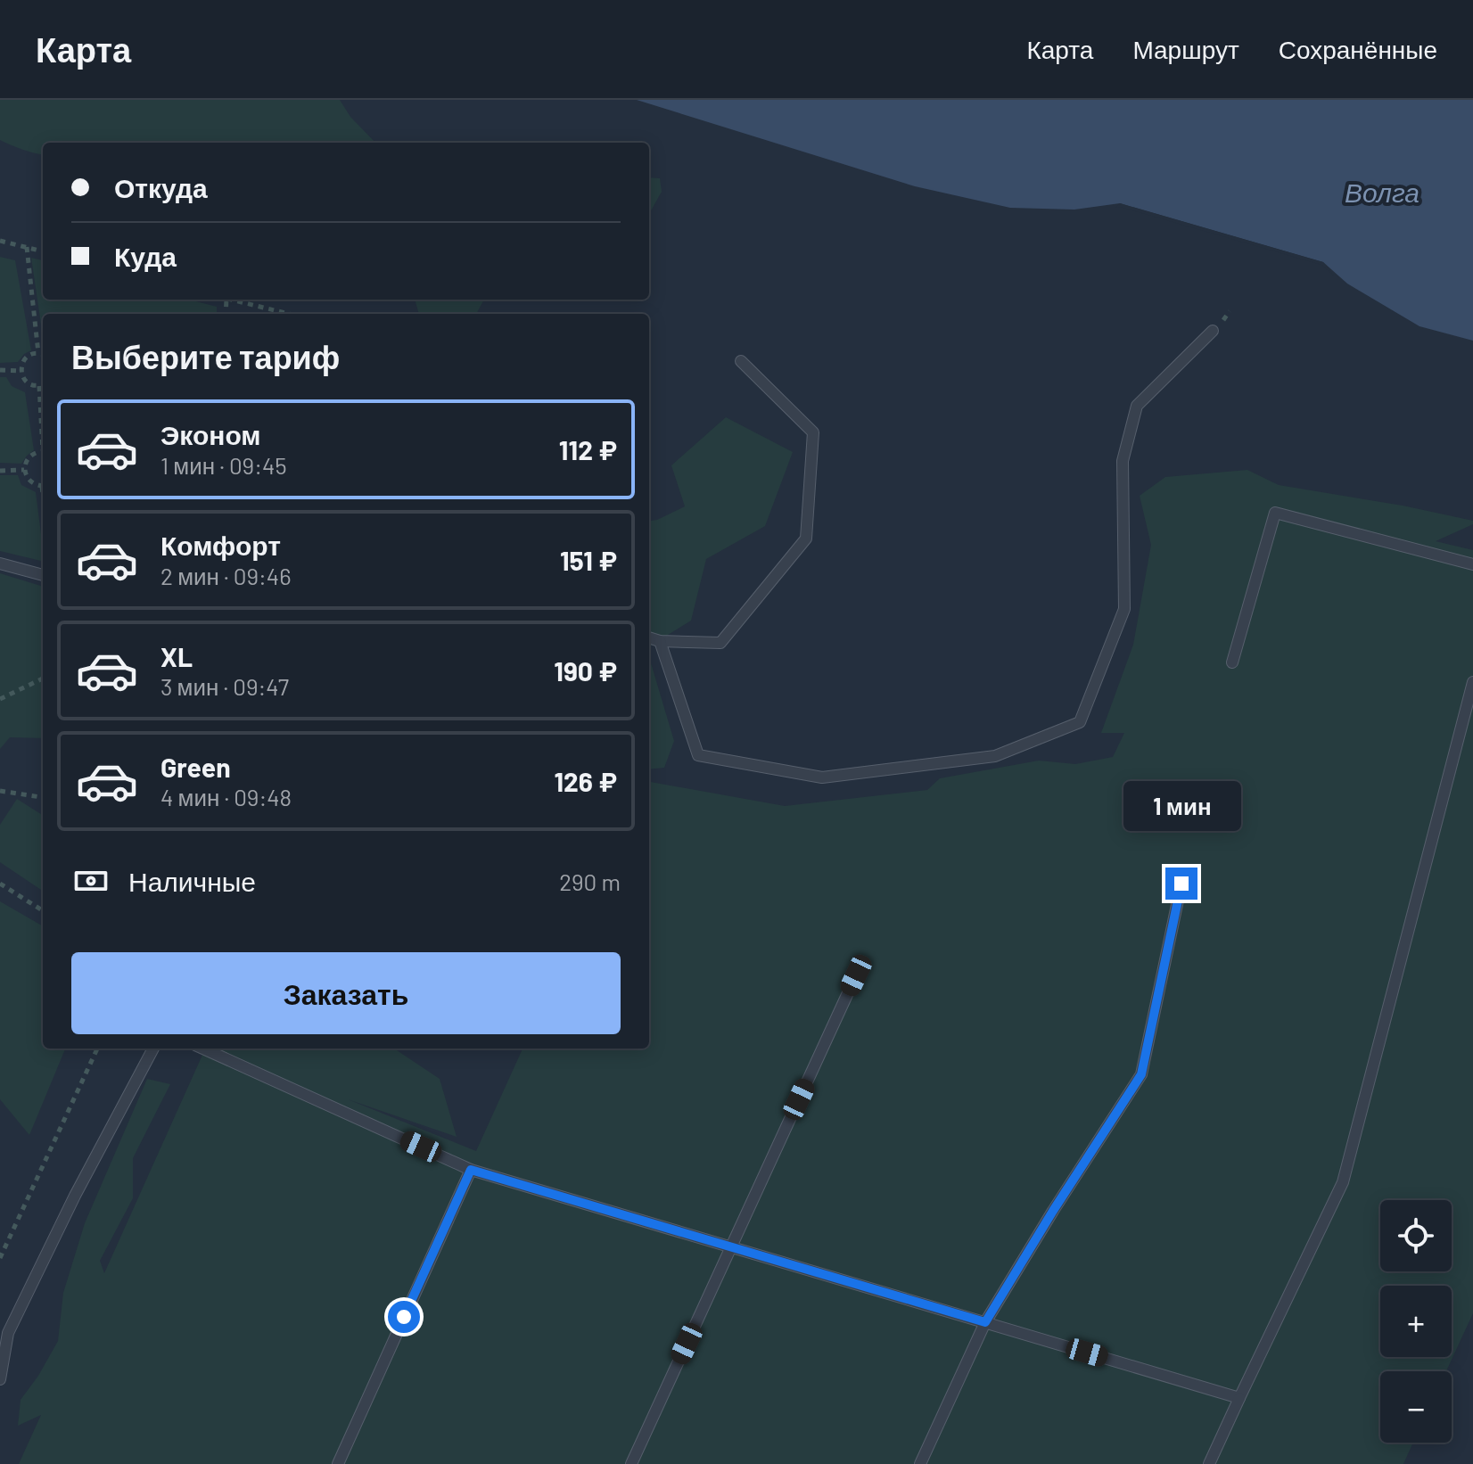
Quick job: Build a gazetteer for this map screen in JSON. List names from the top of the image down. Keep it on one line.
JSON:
{"water":["Волга"],"page":{"header":"Карта","nav":["Карта","Маршрут","Сохранённые"],"banner":["Откуда","Куда"],"heading":"Выберите тариф","list":[{"name":"Эконом","note":"1 мин · 09:45","value":"112 ₽"},{"name":"Комфорт","note":"2 мин · 09:46","value":"151 ₽"},{"name":"XL","note":"3 мин · 09:47","value":"190 ₽"},{"name":"Green","note":"4 мин · 09:48","value":"126 ₽"}],"bubble":"1 мин","pay":["Наличные","290 m"],"buttons":"Заказать","map_buttons":["+","−"]}}
